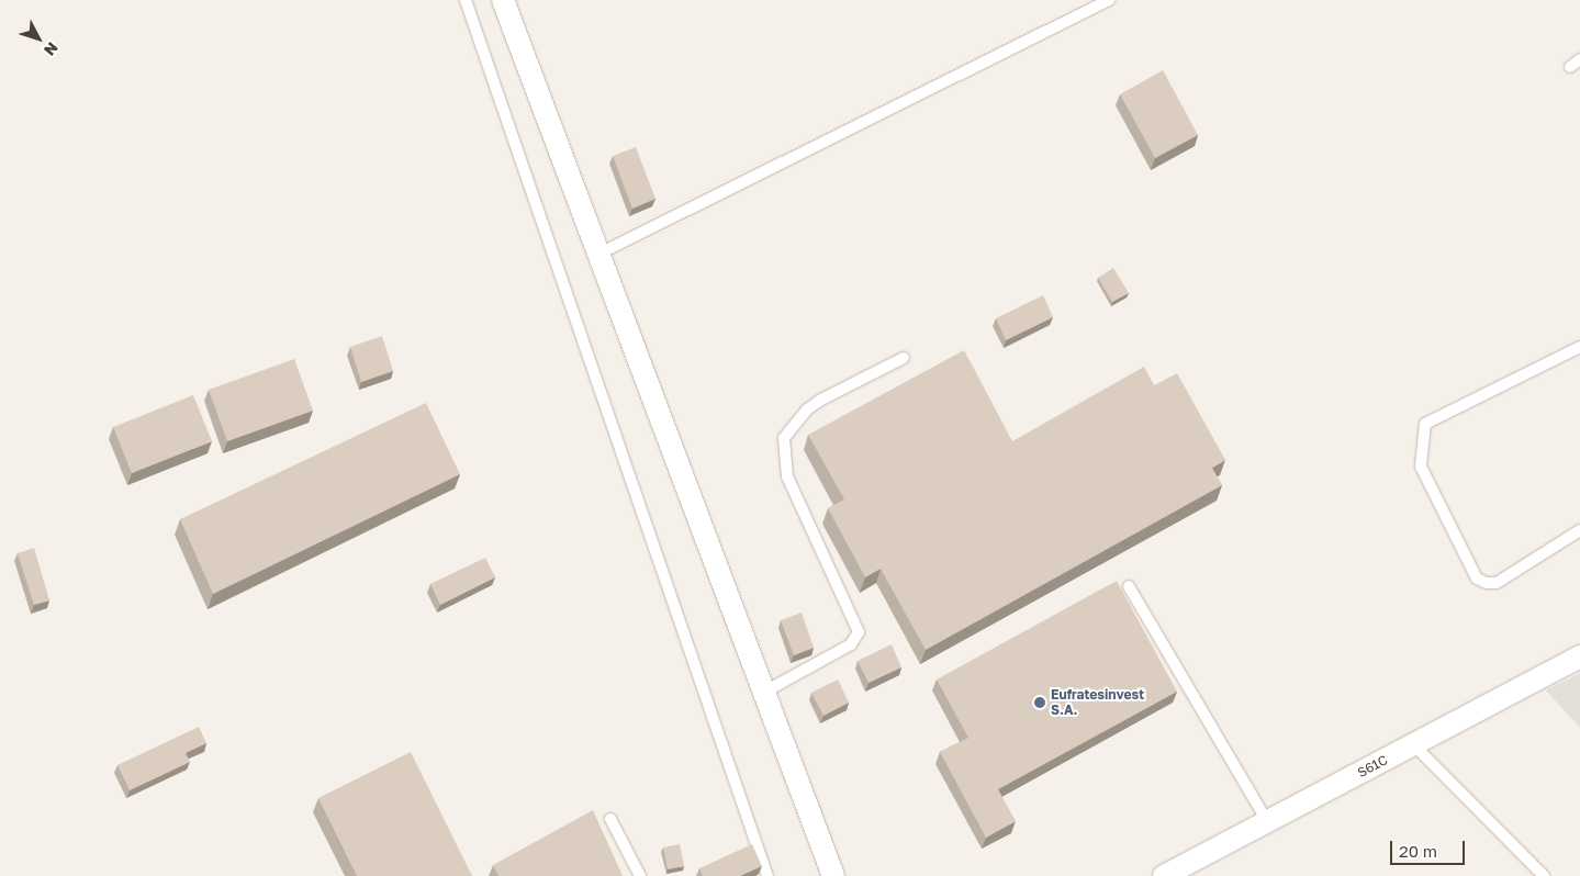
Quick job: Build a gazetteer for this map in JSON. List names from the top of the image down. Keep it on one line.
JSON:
{"streets":{"street":["S61C"]},"places":["Eufratesinvest S.A."],"scale_bar":"20 m","north":"bottom right"}
